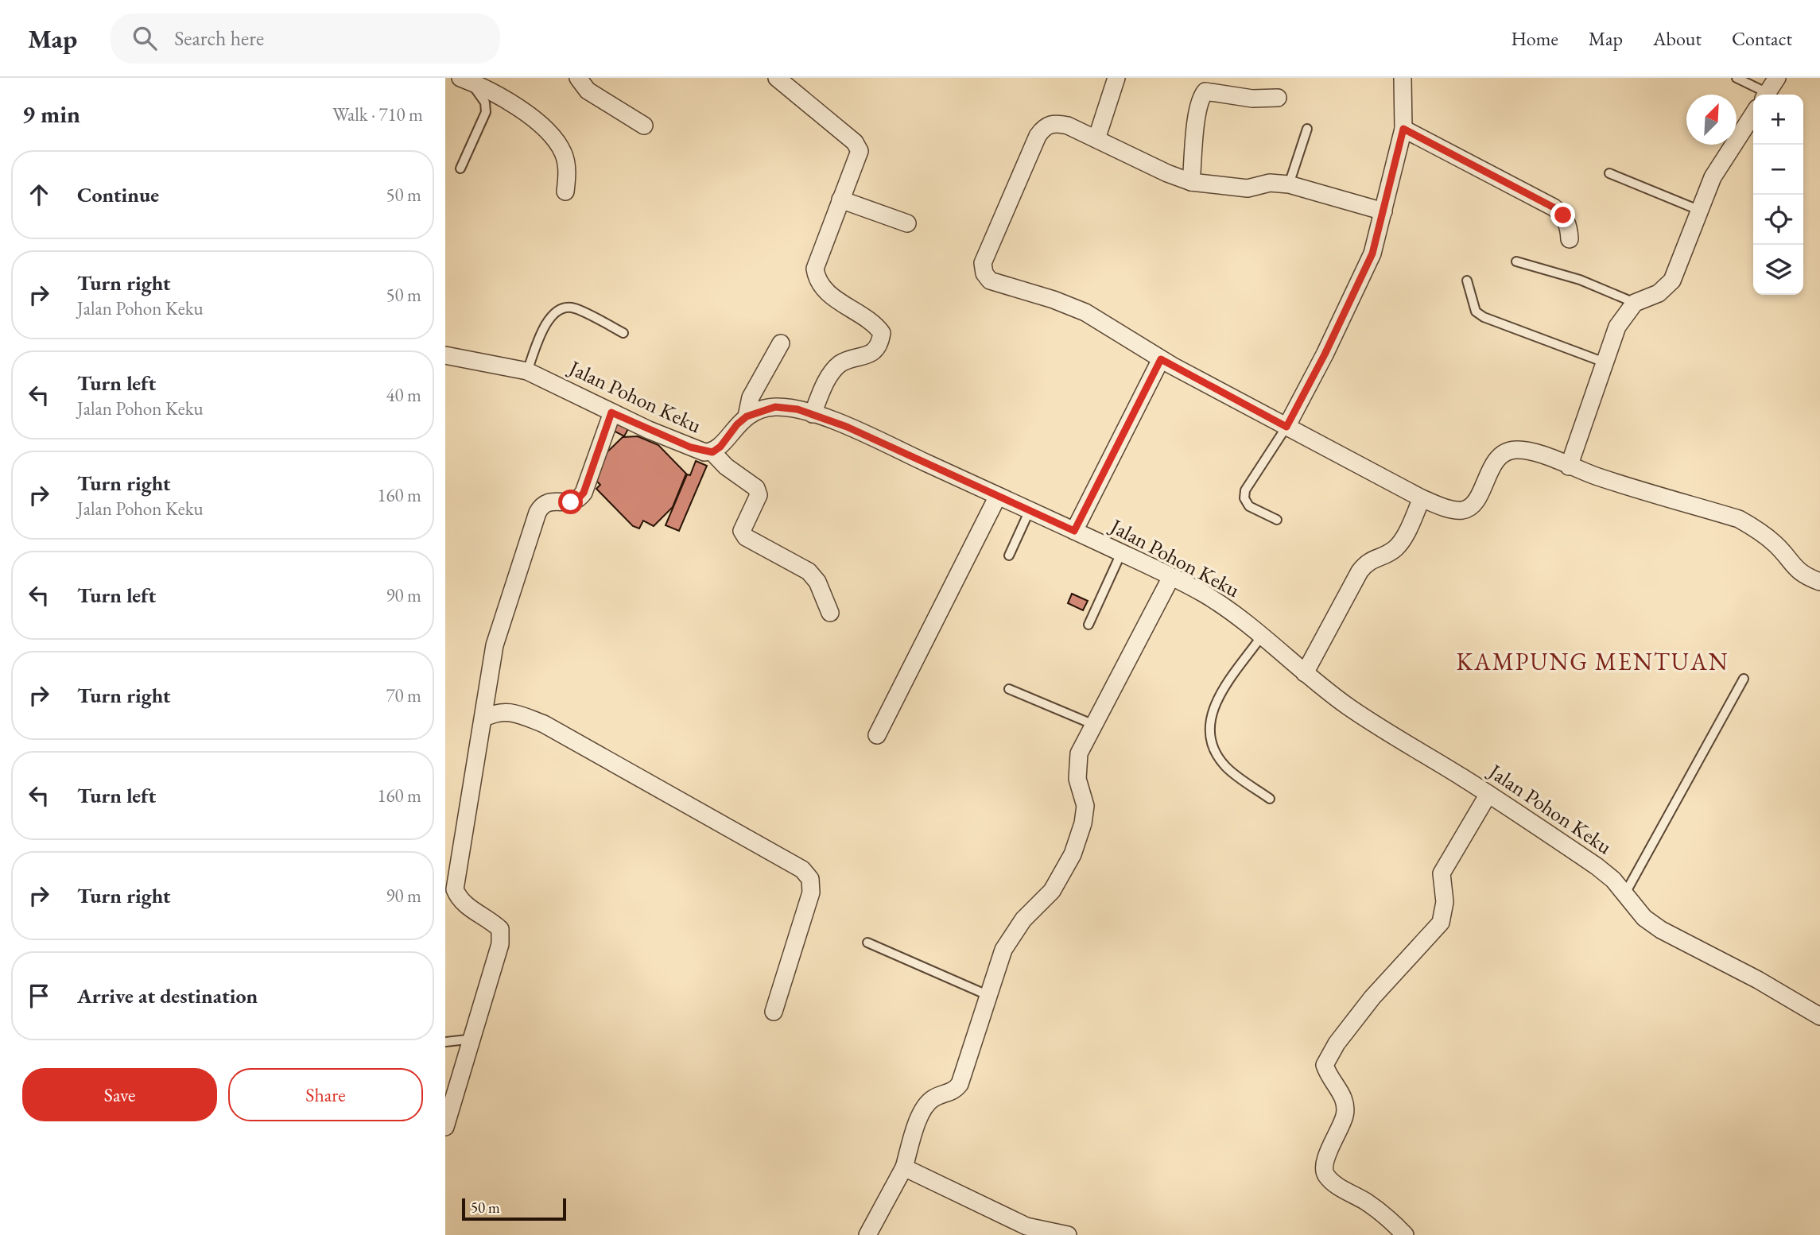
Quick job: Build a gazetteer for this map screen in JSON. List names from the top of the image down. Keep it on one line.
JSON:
{"streets":{"street":["Jalan Pohon Keku"]},"districts":["KAMPUNG MENTUAN"],"scale_bar":"50 m","north":"top right","page":{"header":"Map","search":"Search here","nav":["Home","Map","About","Contact"],"heading":["9 min","Walk · 710 m"],"map_buttons":["+","−"],"list":[["Continue","50 m"],["Turn right","Jalan Pohon Keku","50 m"],["Turn left","Jalan Pohon Keku","40 m"],["Turn right","Jalan Pohon Keku","160 m"],["Turn left","90 m"],["Turn right","70 m"],["Turn left","160 m"],["Turn right","90 m"],"Arrive at destination"],"buttons":["Save","Share"],"scale":"50 m"}}
